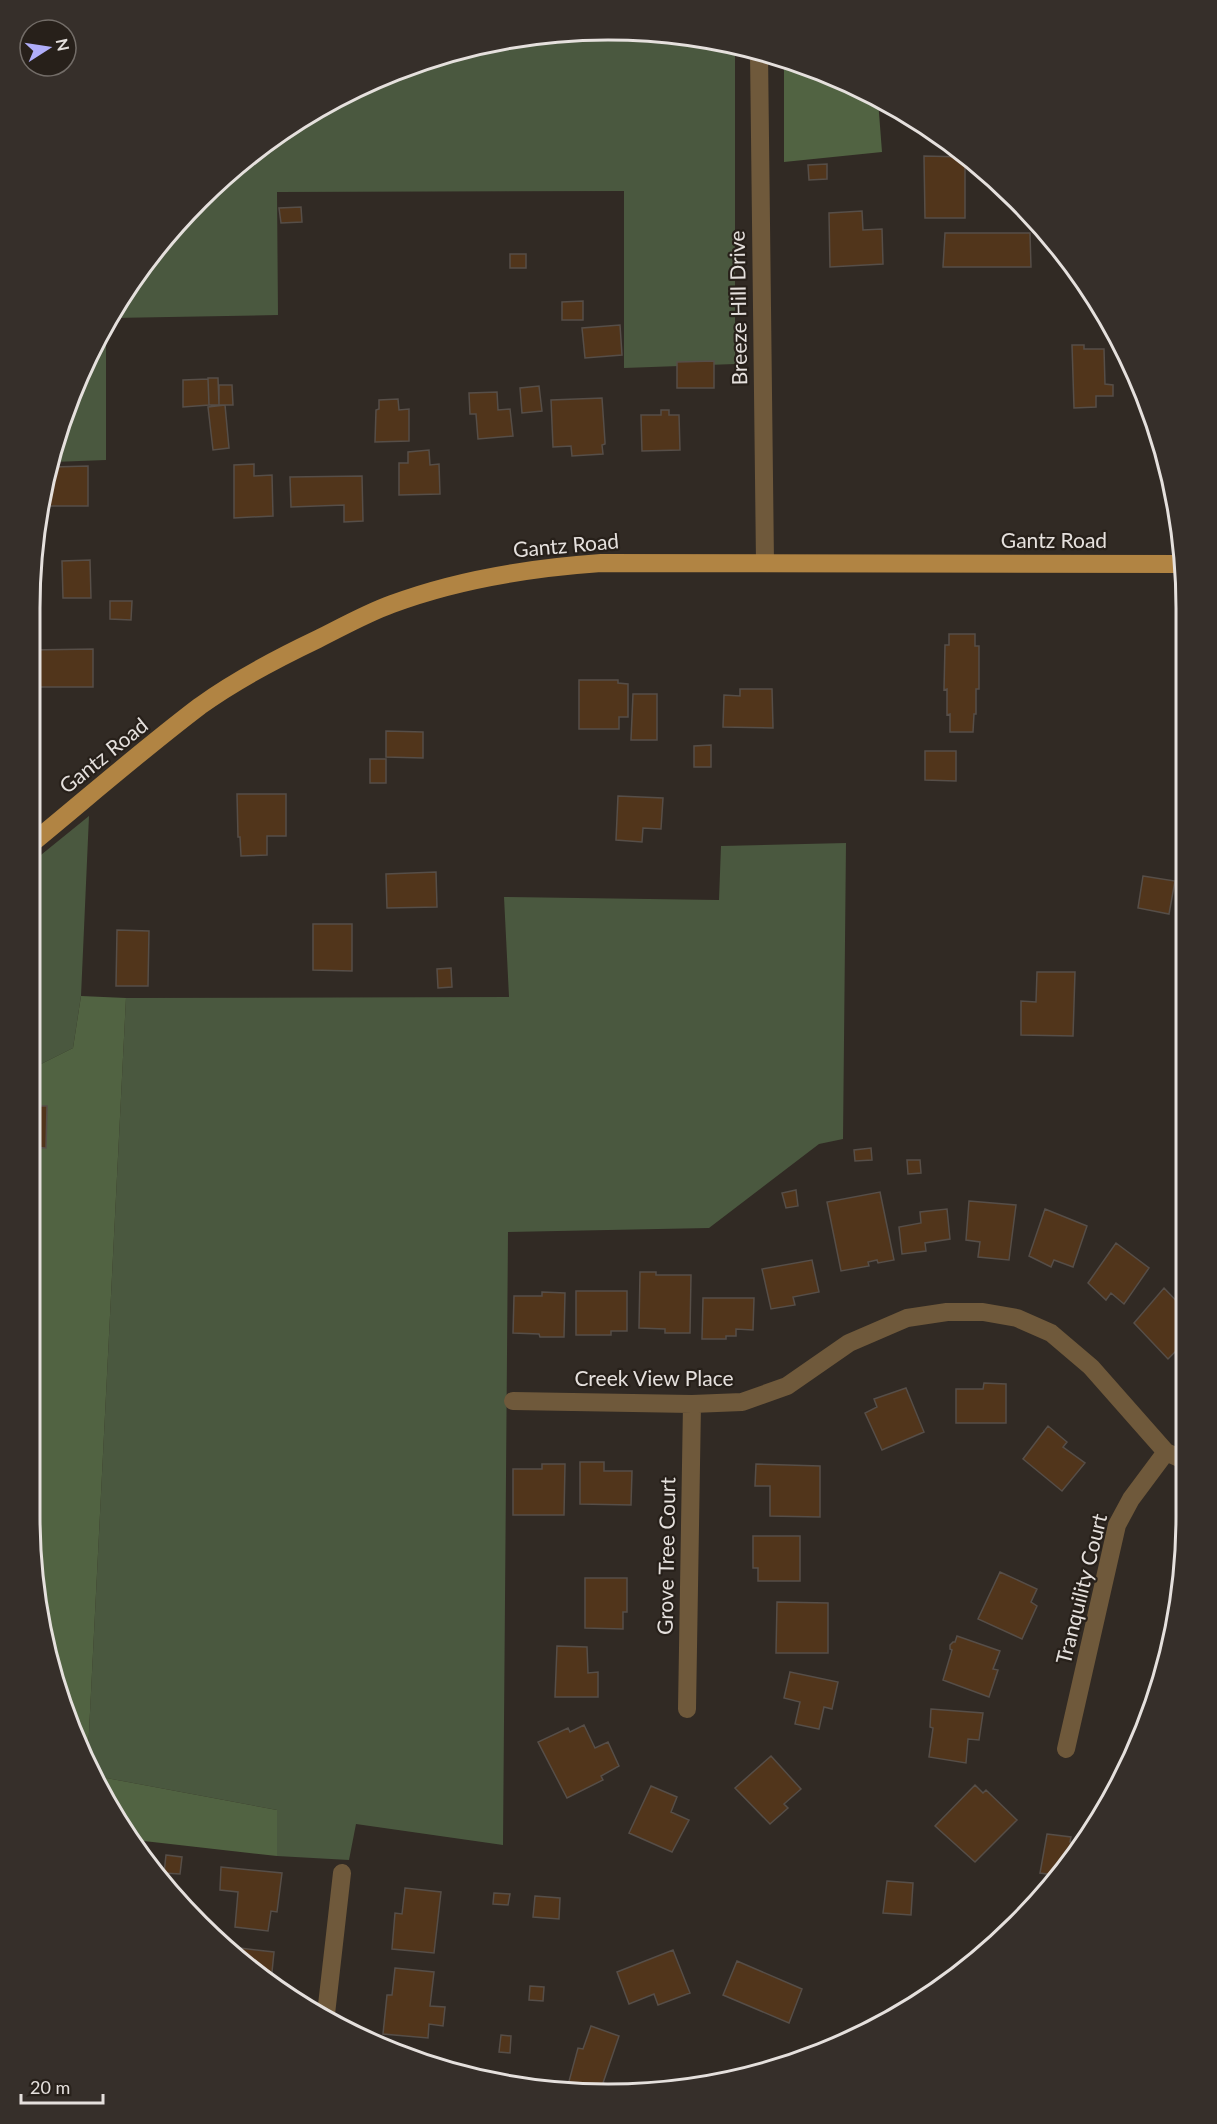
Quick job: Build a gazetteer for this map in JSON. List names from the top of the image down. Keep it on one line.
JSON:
{"streets":{"main road":["Gantz Road"],"street":["Breeze Hill Drive","Creek View Place","Grove Tree Court","Tranquility Court"]},"crossings":[["Breeze Hill Drive","Gantz Road"],["Creek View Place","Grove Tree Court"],["Creek View Place","Tranquility Court"]],"scale_bar":"20 m","north":"right"}
